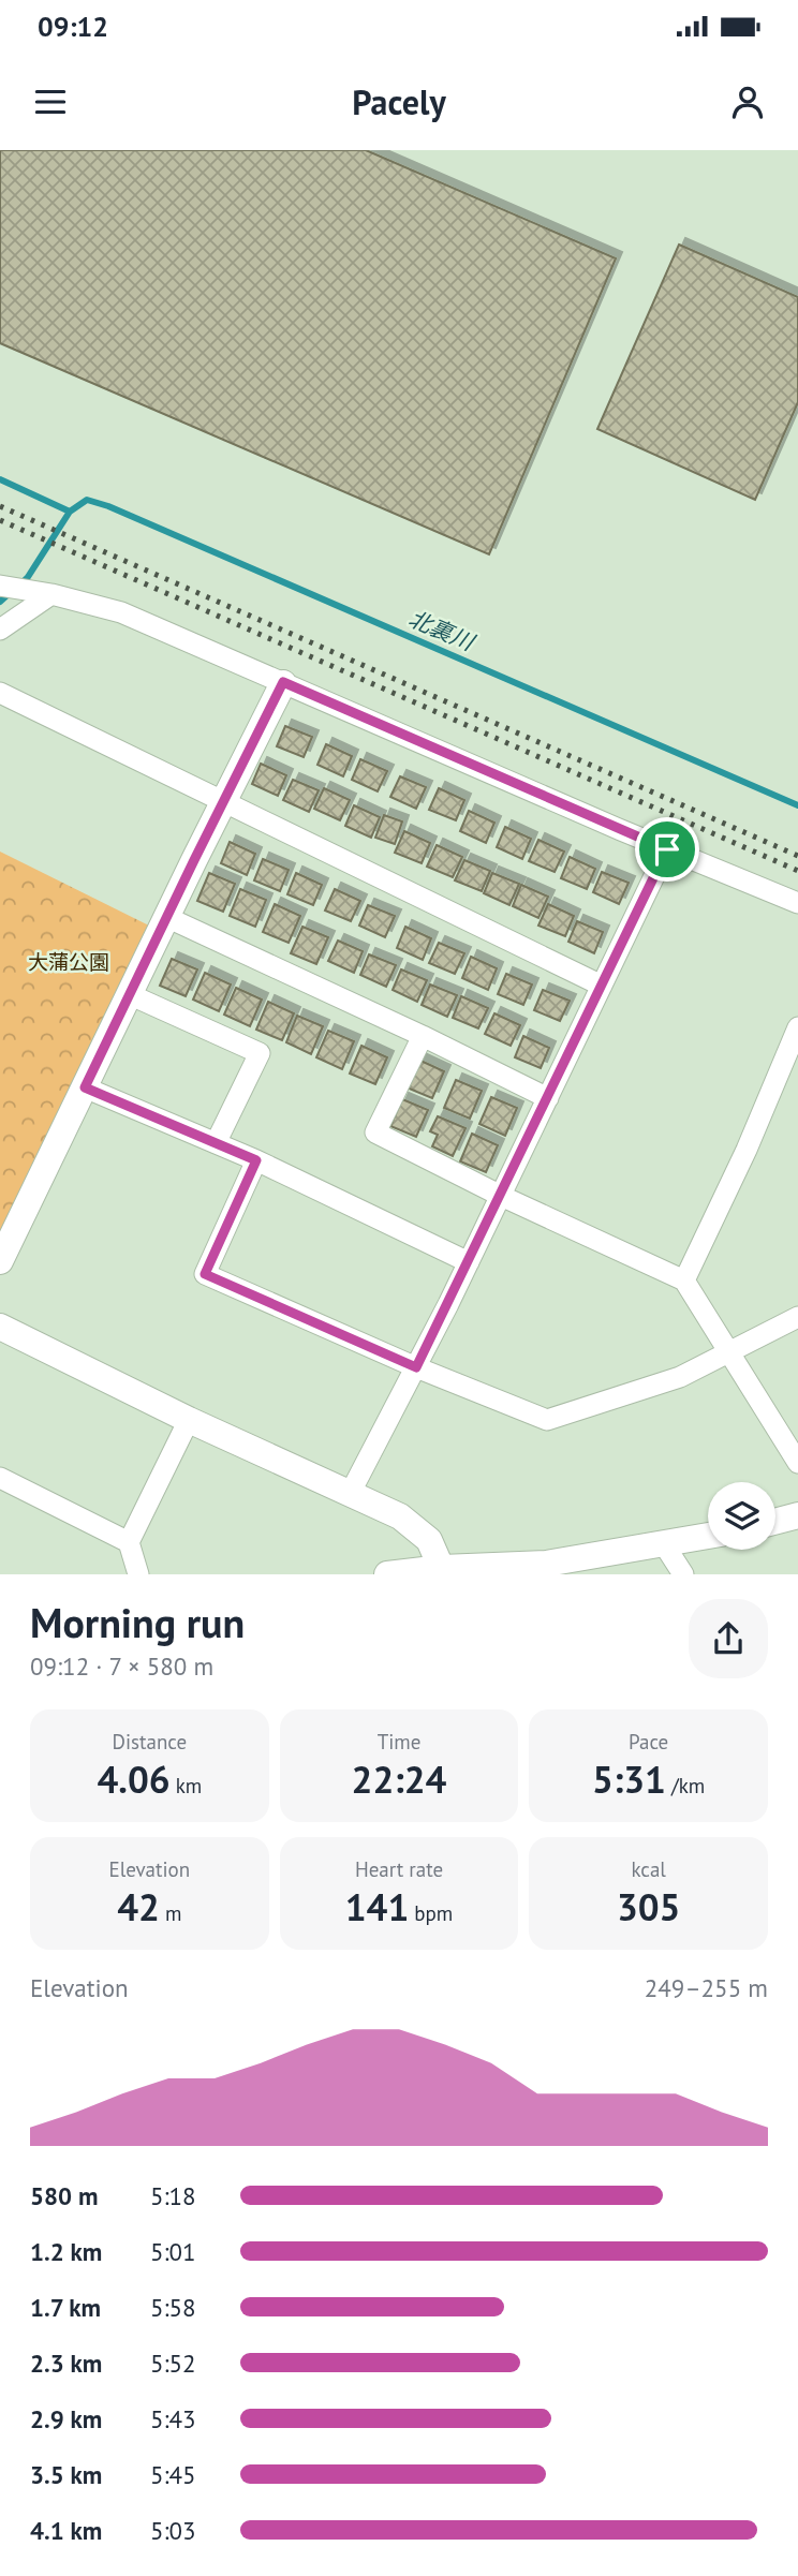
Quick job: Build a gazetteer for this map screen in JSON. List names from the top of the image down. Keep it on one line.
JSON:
{"water":["北裏川"],"parks":["大蒲公園"],"page":{"status":"09:12","header":"Pacely","heading":["Morning run","09:12 · 7 × 580 m"],"stats":[["Distance","4.06 km"],["Time","22:24"],["Pace","5:31 /km"],["Elevation","42 m"],["Heart rate","141 bpm"],["kcal","305"]],"chart":["Elevation","249–255 m"],"list":[{"name":"580 m","note":"5:18"},{"name":"1.2 km","note":"5:01"},{"name":"1.7 km","note":"5:58"},{"name":"2.3 km","note":"5:52"},{"name":"2.9 km","note":"5:43"},{"name":"3.5 km","note":"5:45"},{"name":"4.1 km","note":"5:03"}]}}
